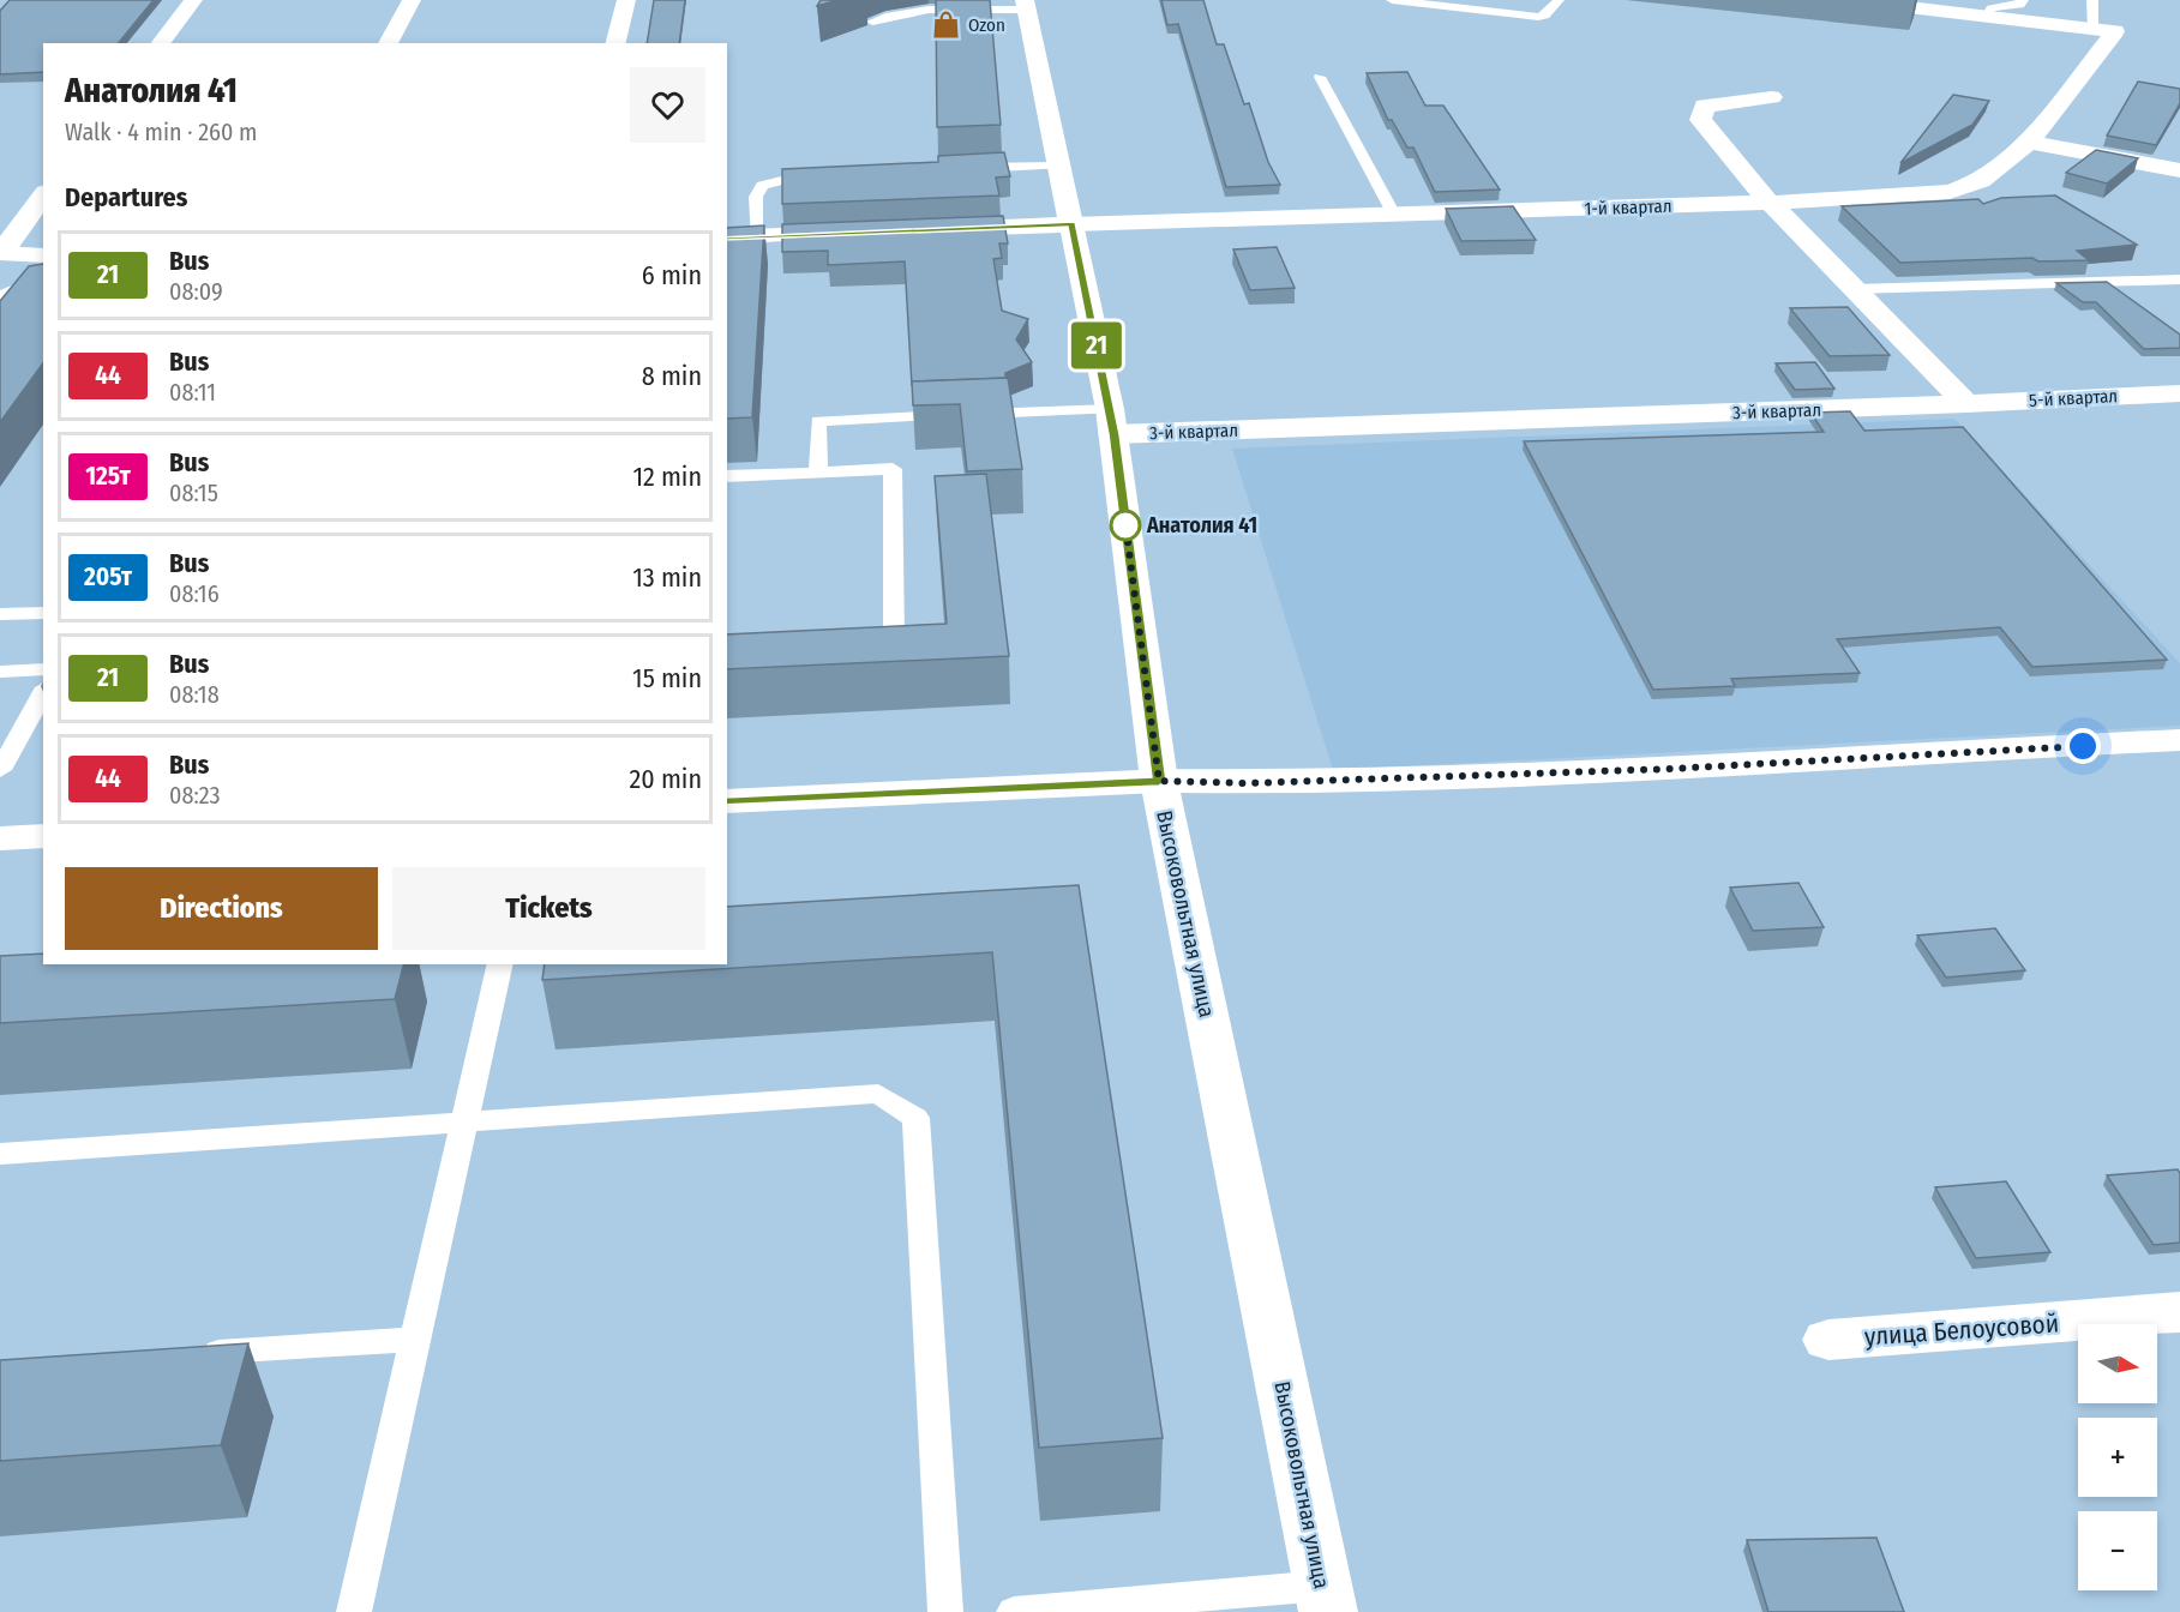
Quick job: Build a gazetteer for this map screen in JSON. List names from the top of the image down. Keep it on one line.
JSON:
{"streets":{"street":["1-й квартал","5-й квартал","3-й квартал","Высоковольтная улица","улица Белоусовой"]},"crossings":[["1-й квартал","Высоковольтная улица"],["5-й квартал","3-й квартал"],["3-й квартал","Высоковольтная улица"]],"places":{"shop":["Ozon"],"other":["Анатолия 41"]},"lines":["bus line 21"],"north":"right","page":{"on_map":"21","heading":[["Анатолия 41","Walk · 4 min · 260 m"],"Departures"],"list":[{"mark":"21","name":"Bus","note":"08:09","value":"6 min"},{"mark":"44","name":"Bus","note":"08:11","value":"8 min"},{"mark":"125т","name":"Bus","note":"08:15","value":"12 min"},{"mark":"205т","name":"Bus","note":"08:16","value":"13 min"},{"mark":"21","name":"Bus","note":"08:18","value":"15 min"},{"mark":"44","name":"Bus","note":"08:23","value":"20 min"}],"buttons":["Directions","Tickets"],"map_buttons":["+","−"]}}
